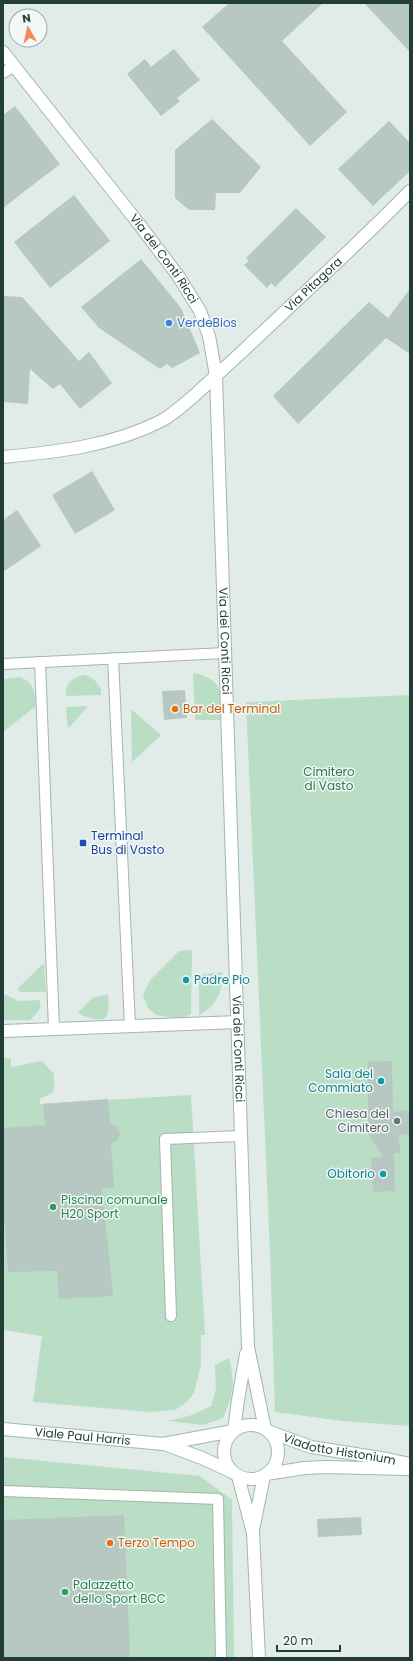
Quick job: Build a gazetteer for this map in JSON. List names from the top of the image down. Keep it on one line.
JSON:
{"streets":{"street":["Via dei Conti Ricci","Via Pitagora","Viale Paul Harris","Viadotto Histonium"]},"crossings":[["Via dei Conti Ricci","Via Pitagora"],["Via dei Conti Ricci","Viale Paul Harris"],["Via dei Conti Ricci","Viadotto Histonium"],["Viale Paul Harris","Viadotto Histonium"]],"parks":["Cimitero di Vasto"],"places":{"other":["VerdeBios","Bar del Terminal","Padre Pio","Sala del Commiato","Chiesa del Cimitero","Obitorio","Piscina comunale H20 Sport","Terzo Tempo","Palazzetto dello Sport BCC"],"transit":["Terminal Bus di Vasto"]},"scale_bar":"20 m","north":"top"}
